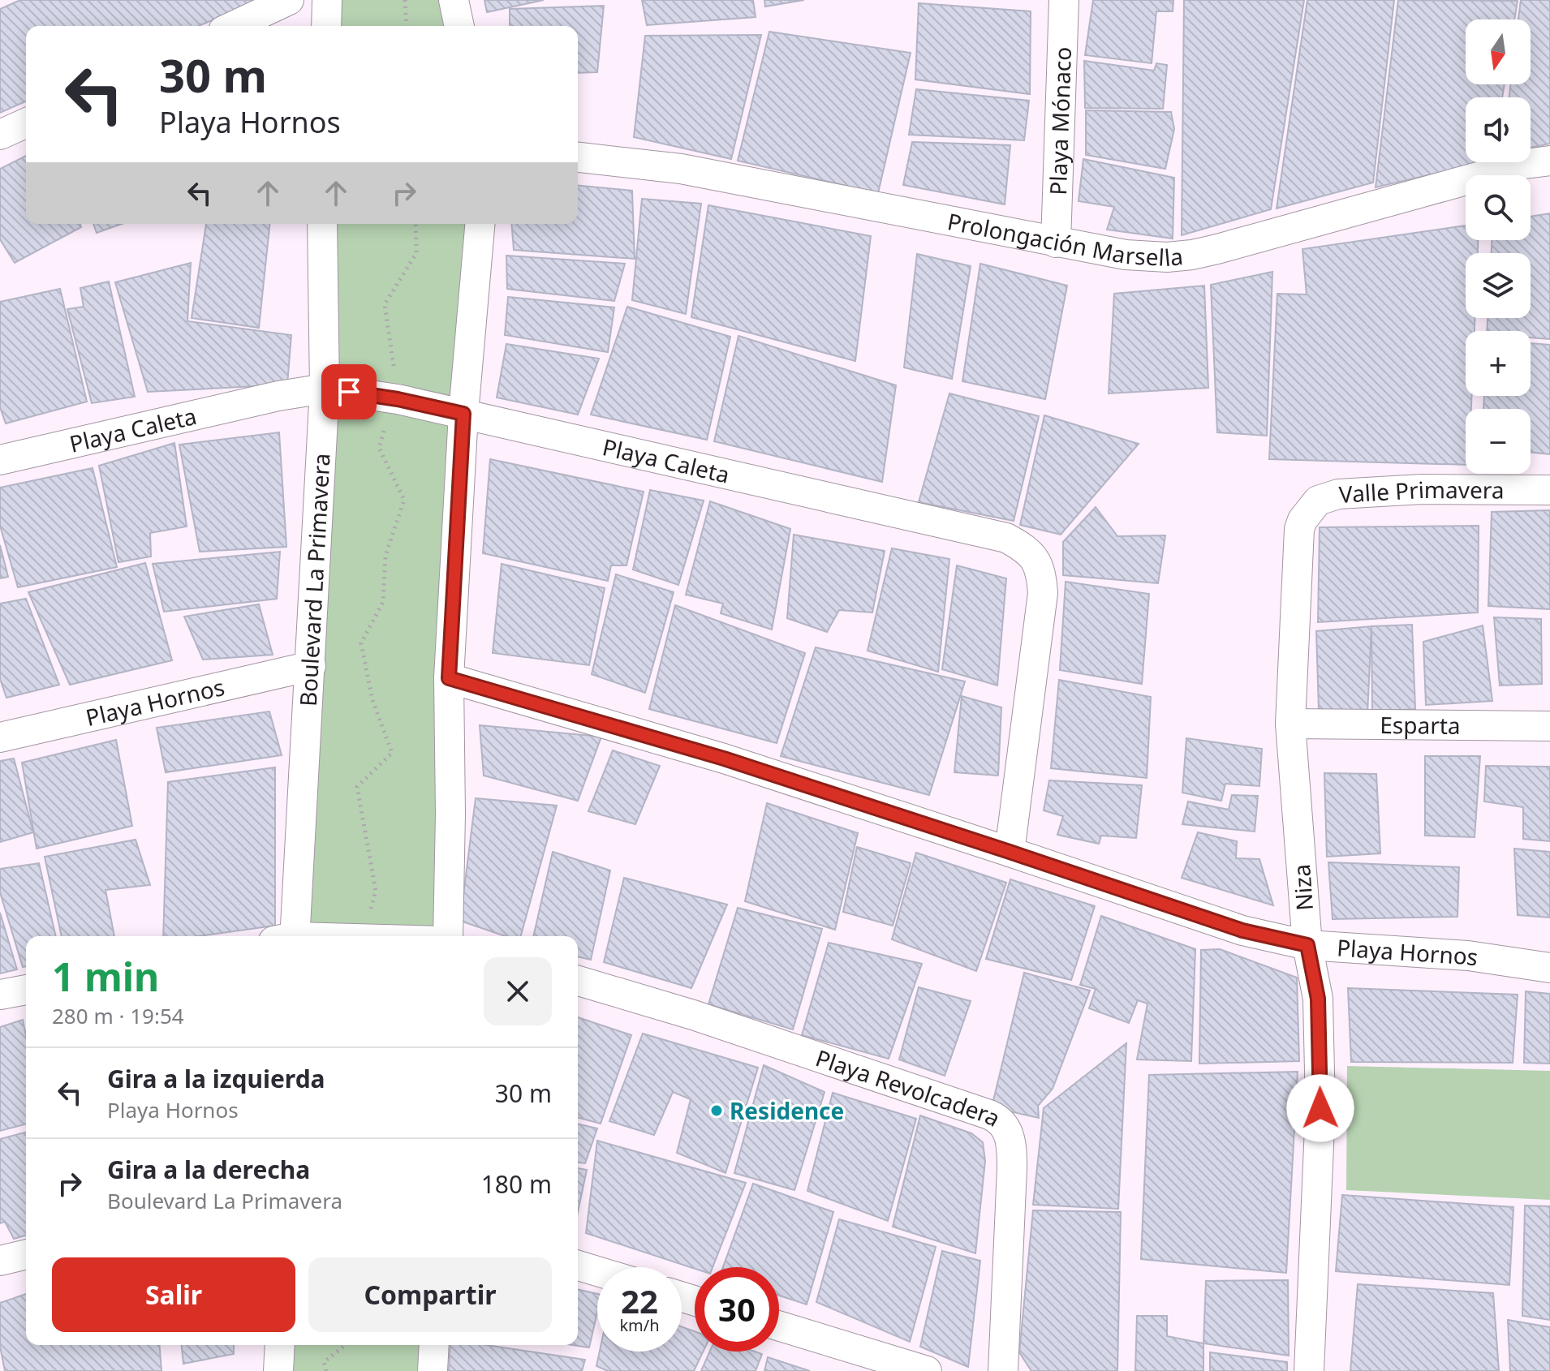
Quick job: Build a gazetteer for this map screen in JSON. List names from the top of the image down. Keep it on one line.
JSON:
{"streets":{"street":["Playa Mónaco","Prolongación Marsella","Playa Caleta","Valle Primavera","Boulevard La Primavera","Playa Hornos","Esparta","Niza","Playa Revolcadera"]},"crossings":[["Playa Mónaco","Prolongación Marsella"],["Playa Caleta","Boulevard La Primavera"],["Playa Caleta","Playa Hornos"],["Valle Primavera","Niza"],["Boulevard La Primavera","Playa Hornos"],["Playa Hornos","Niza"],["Esparta","Niza"]],"places":["Residence"],"north":"bottom","page":{"map_buttons":["+","−"],"turn":["30 m","Playa Hornos"],"heading":["1 min","280 m · 19:54"],"list":[{"name":"Gira a la izquierda","note":"Playa Hornos","value":"30 m"},{"name":"Gira a la derecha","note":"Boulevard La Primavera","value":"180 m"}],"buttons":["Salir","Compartir"],"speed":"22 km/h","limit":"30"}}
